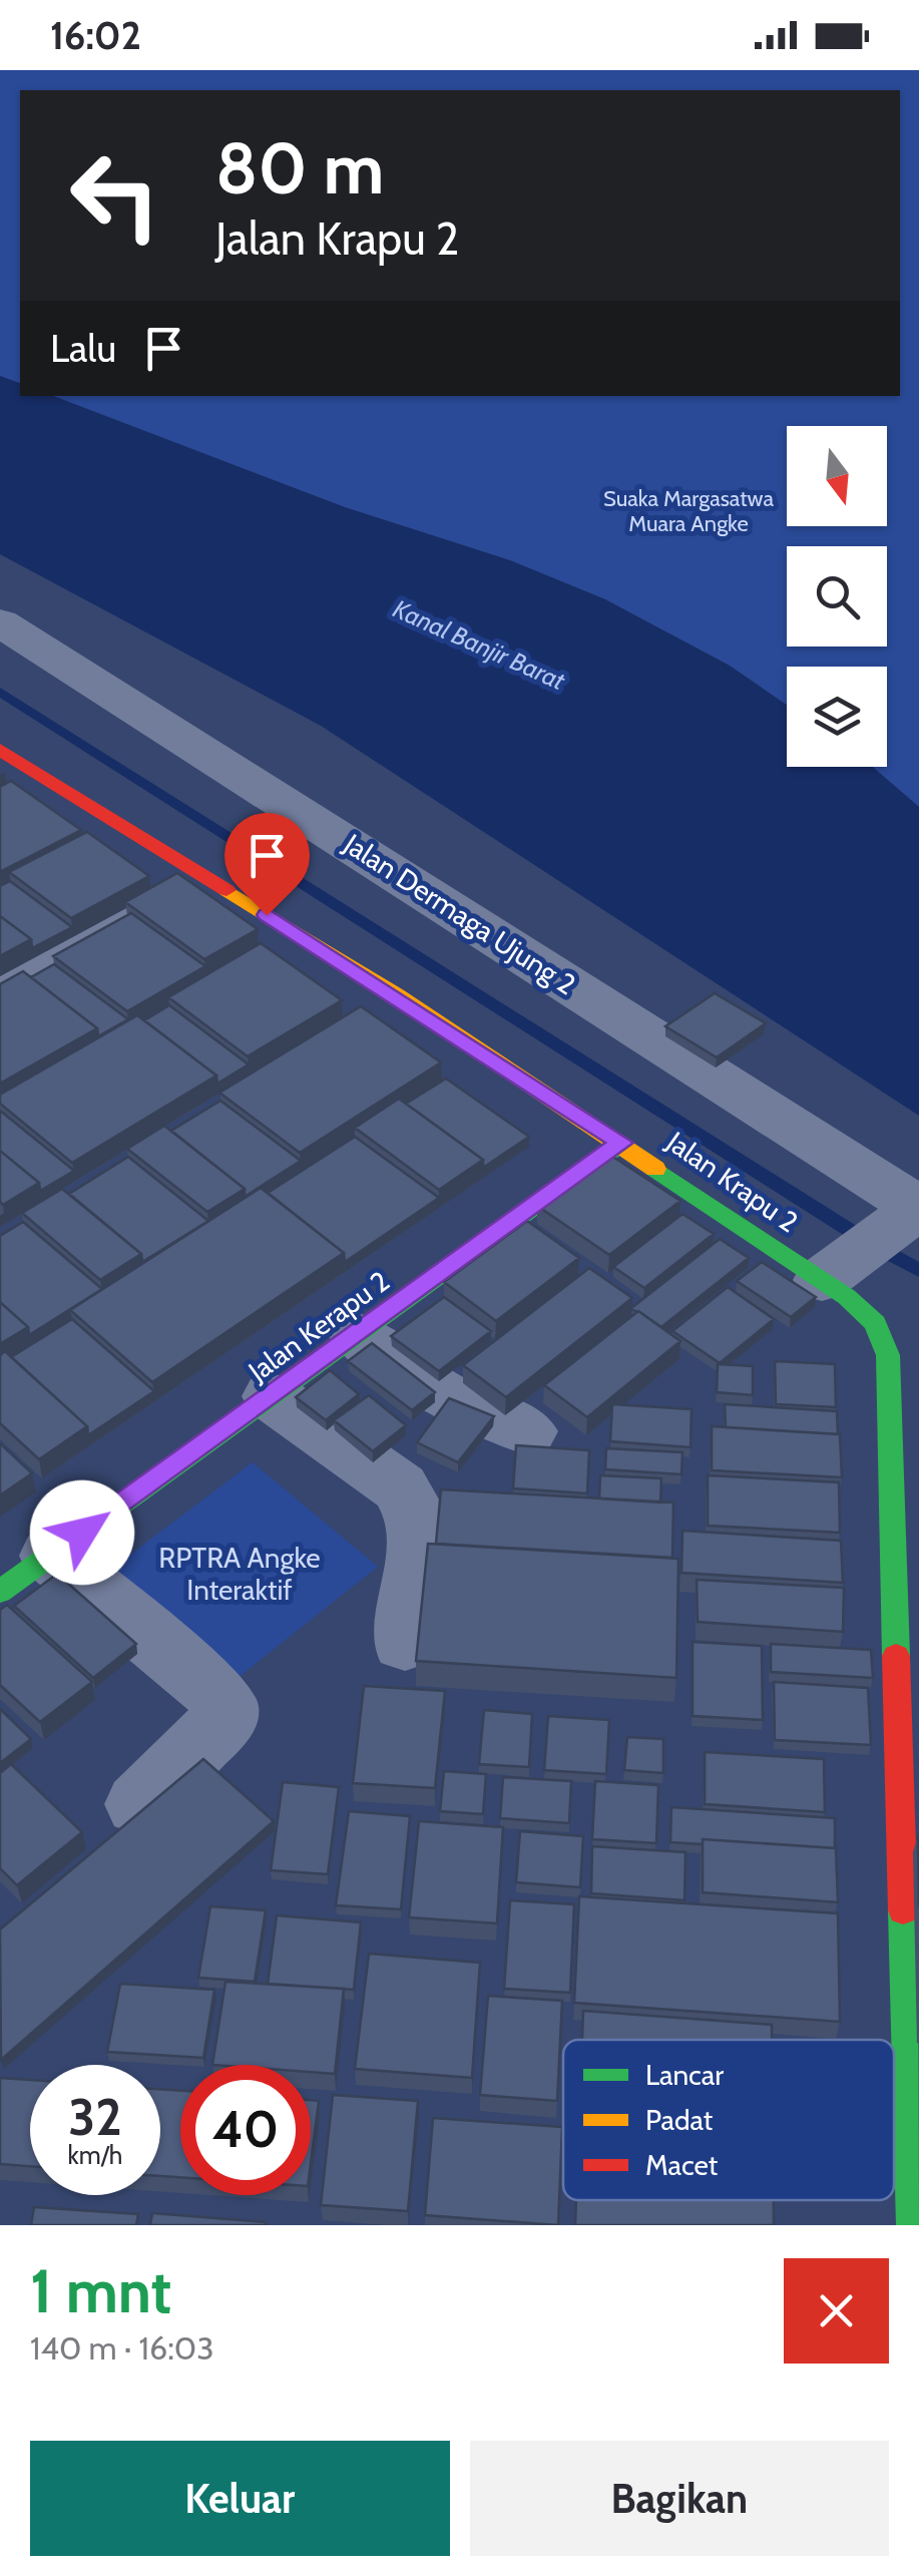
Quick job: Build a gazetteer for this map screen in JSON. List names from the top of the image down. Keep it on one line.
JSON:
{"streets":{"street":["Jalan Dermaga Ujung 2","Jalan Krapu 2","Jalan Kerapu 2"]},"crossings":[["Jalan Krapu 2","Jalan Kerapu 2"]],"water":["Kanal Banjir Barat"],"parks":["Suaka Margasatwa Muara Angke","RPTRA Angke Interaktif"],"legend":["Lancar","Padat","Macet"],"north":"bottom","page":{"status":"16:02","turn":["80 m","Jalan Krapu 2"],"then":"Lalu","speed":"32 km/h","limit":"40","heading":["1 mnt","140 m · 16:03"],"buttons":["Keluar","Bagikan"]}}
